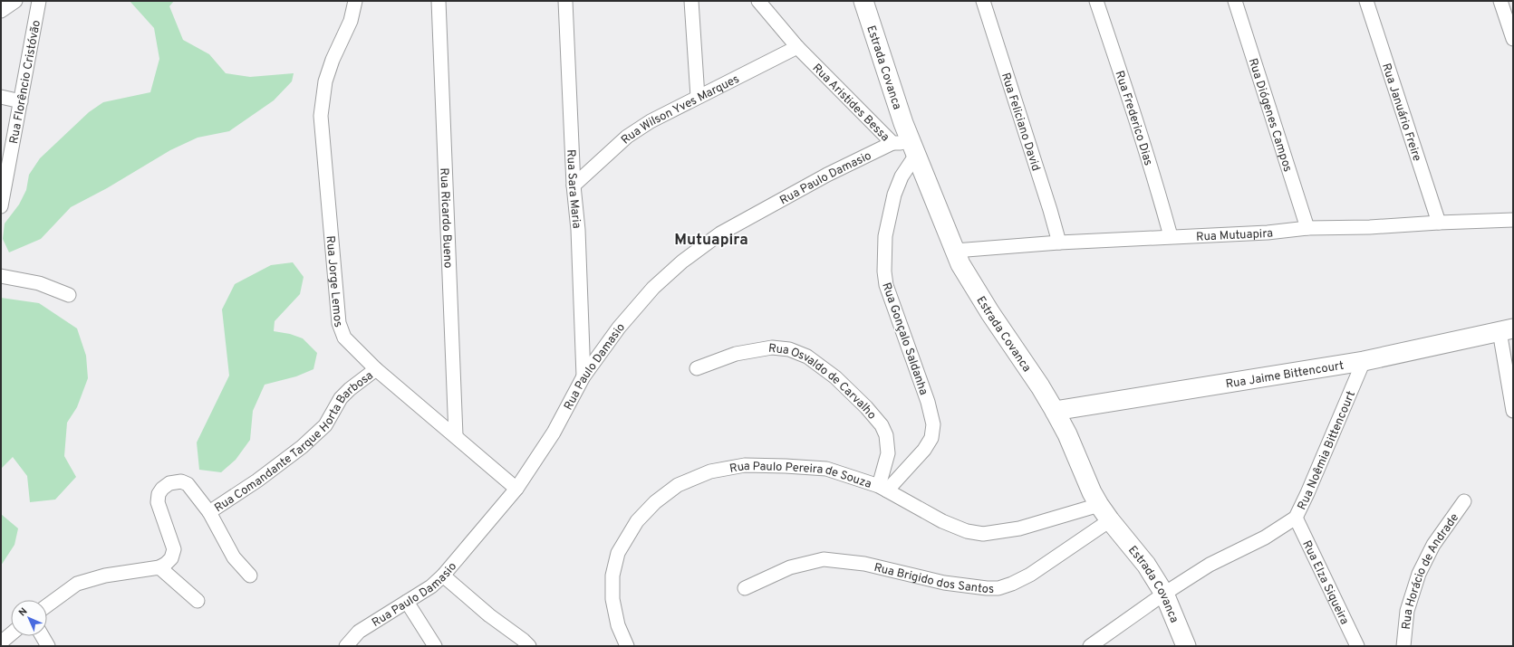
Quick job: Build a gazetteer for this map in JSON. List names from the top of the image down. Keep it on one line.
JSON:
{"streets":{"street":["Estrada Covanca","Rua Florêncio Cristóvão","Rua Aristides Bessa","Rua Wilson Yves Marques","Rua Januário Freire","Rua Diógenes Campos","Rua Frederico Dias","Rua Feliciano David","Rua Paulo Damasio","Rua Sara Maria","Rua Ricardo Bueno","Rua Mutuapira","Rua Jorge Lemos","Rua Gonçalo Saldanha","Rua Jaime Bittencourt","Rua Osvaldo de Carvalho","Rua Comandante Tarque Horta Barbosa","Rua Noêmia Bittencourt","Rua Paulo Pereira de Souza","Rua Horácio de Andrade","Rua Brigido dos Santos","Rua Elza Siqueira"]},"crossings":[["Estrada Covanca","Rua Aristides Bessa"],["Estrada Covanca","Rua Paulo Damasio"],["Estrada Covanca","Rua Mutuapira"],["Estrada Covanca","Rua Gonçalo Saldanha"],["Estrada Covanca","Rua Jaime Bittencourt"],["Estrada Covanca","Rua Noêmia Bittencourt"],["Estrada Covanca","Rua Paulo Pereira de Souza"],["Estrada Covanca","Rua Brigido dos Santos"],["Rua Aristides Bessa","Rua Wilson Yves Marques"],["Rua Aristides Bessa","Rua Paulo Damasio"],["Rua Aristides Bessa","Rua Gonçalo Saldanha"],["Rua Wilson Yves Marques","Rua Sara Maria"],["Rua Januário Freire","Rua Mutuapira"],["Rua Diógenes Campos","Rua Mutuapira"],["Rua Frederico Dias","Rua Mutuapira"],["Rua Feliciano David","Rua Mutuapira"],["Rua Paulo Damasio","Rua Sara Maria"],["Rua Paulo Damasio","Rua Jorge Lemos"],["Rua Paulo Damasio","Rua Gonçalo Saldanha"],["Rua Ricardo Bueno","Rua Jorge Lemos"],["Rua Jorge Lemos","Rua Comandante Tarque Horta Barbosa"],["Rua Gonçalo Saldanha","Rua Osvaldo de Carvalho"],["Rua Gonçalo Saldanha","Rua Paulo Pereira de Souza"],["Rua Jaime Bittencourt","Rua Noêmia Bittencourt"],["Rua Osvaldo de Carvalho","Rua Paulo Pereira de Souza"],["Rua Noêmia Bittencourt","Rua Elza Siqueira"],["Rua Paulo Pereira de Souza","Rua Brigido dos Santos"]],"districts":["Mutuapira"],"north":"top left"}
